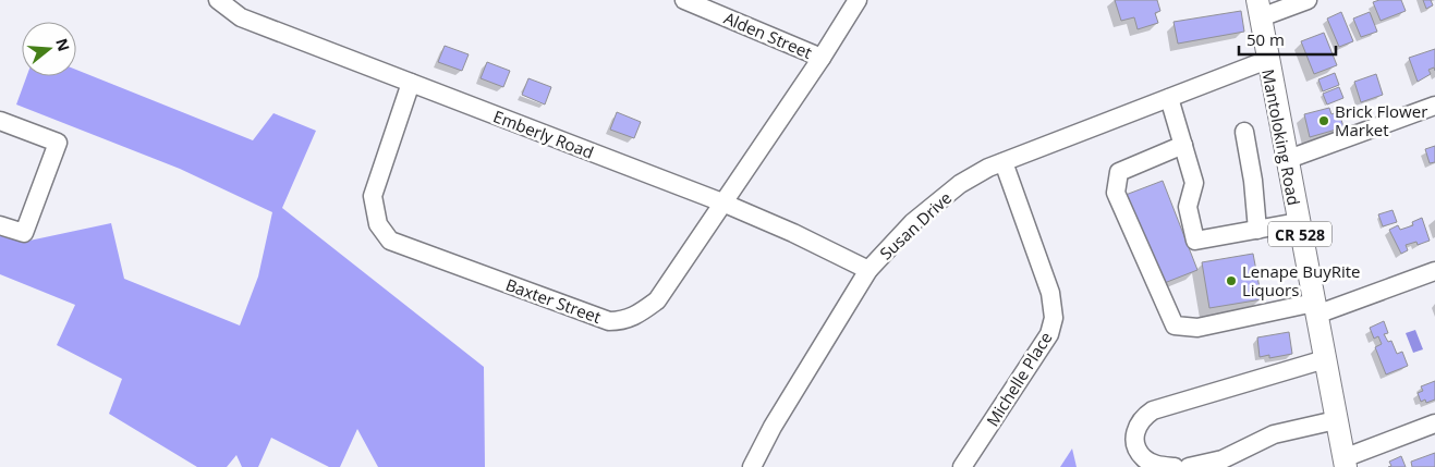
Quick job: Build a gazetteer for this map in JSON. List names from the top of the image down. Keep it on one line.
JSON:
{"streets":{"main road":["Mantoloking Road","CR 528"],"street":["Alden Street","Emberly Road","Susan Drive","Baxter Street","Michelle Place"]},"crossings":[["Alden Street","Baxter Street"],["Emberly Road","Susan Drive"],["Emberly Road","Baxter Street"],["Mantoloking Road","Susan Drive"],["Susan Drive","Michelle Place"]],"places":["Brick Flower Market","Lenape BuyRite Liquors"],"scale_bar":"50 m","north":"right"}
